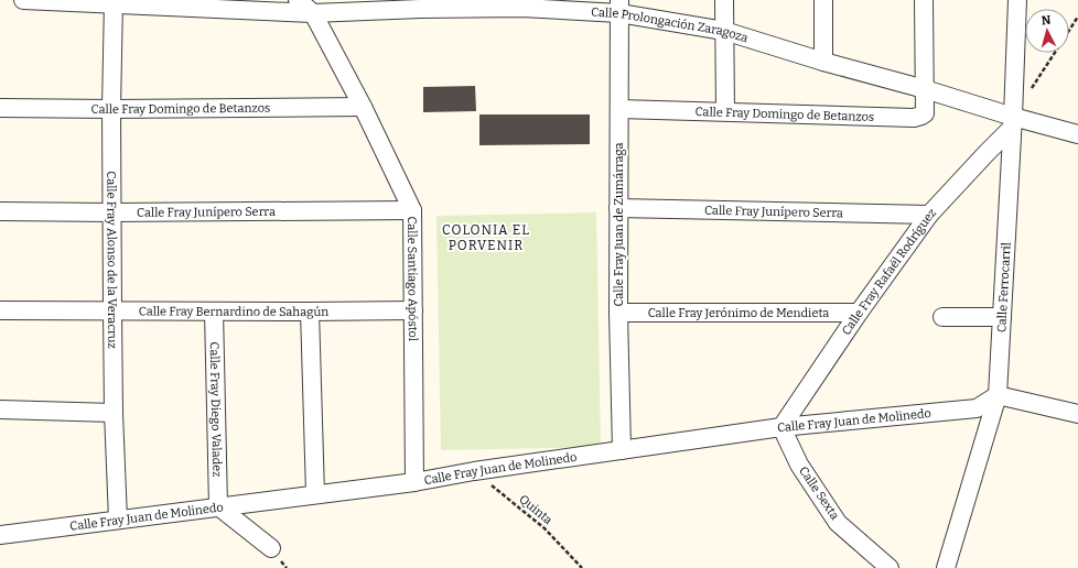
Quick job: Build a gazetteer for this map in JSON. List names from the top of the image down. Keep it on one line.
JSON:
{"streets":{"street":["Calle Prolongación Zaragoza","Calle Fray Domingo de Betanzos","Calle Fray Junípero Serra","Calle Fray Juan de Zumárraga","Calle Fray Alonso de la Veracruz","Calle Fray Rafaél Rodríguez","Calle Santiago Apóstol","Calle Ferrocarril","Calle Fray Bernardino de Sahagún","Calle Fray Jerónimo de Mendieta","Calle Fray Diego Valadez","Calle Fray Juan de Molinedo","Calle Sexta"],"path":["Quinta"]},"crossings":[["Calle Prolongación Zaragoza","Calle Fray Domingo de Betanzos"],["Calle Prolongación Zaragoza","Calle Fray Juan de Zumárraga"],["Calle Prolongación Zaragoza","Calle Fray Alonso de la Veracruz"],["Calle Prolongación Zaragoza","Calle Fray Rafaél Rodríguez"],["Calle Prolongación Zaragoza","Calle Santiago Apóstol"],["Calle Prolongación Zaragoza","Calle Ferrocarril"],["Calle Fray Domingo de Betanzos","Calle Fray Juan de Zumárraga"],["Calle Fray Domingo de Betanzos","Calle Fray Alonso de la Veracruz"],["Calle Fray Domingo de Betanzos","Calle Santiago Apóstol"],["Calle Fray Junípero Serra","Calle Fray Juan de Zumárraga"],["Calle Fray Junípero Serra","Calle Fray Alonso de la Veracruz"],["Calle Fray Junípero Serra","Calle Fray Rafaél Rodríguez"],["Calle Fray Junípero Serra","Calle Santiago Apóstol"],["Calle Fray Juan de Zumárraga","Calle Fray Jerónimo de Mendieta"],["Calle Fray Juan de Zumárraga","Calle Fray Juan de Molinedo"],["Calle Fray Alonso de la Veracruz","Calle Fray Bernardino de Sahagún"],["Calle Fray Alonso de la Veracruz","Calle Fray Juan de Molinedo"],["Calle Fray Rafaél Rodríguez","Calle Ferrocarril"],["Calle Fray Rafaél Rodríguez","Calle Fray Jerónimo de Mendieta"],["Calle Fray Rafaél Rodríguez","Calle Fray Juan de Molinedo"],["Calle Fray Rafaél Rodríguez","Calle Sexta"],["Calle Santiago Apóstol","Calle Fray Bernardino de Sahagún"],["Calle Santiago Apóstol","Calle Fray Juan de Molinedo"],["Calle Ferrocarril","Calle Fray Juan de Molinedo"],["Calle Fray Bernardino de Sahagún","Calle Fray Diego Valadez"],["Calle Fray Diego Valadez","Calle Fray Juan de Molinedo"],["Calle Fray Juan de Molinedo","Calle Sexta"],["Calle Fray Juan de Molinedo","Quinta"]],"districts":["COLONIA EL PORVENIR"],"north":"top"}
